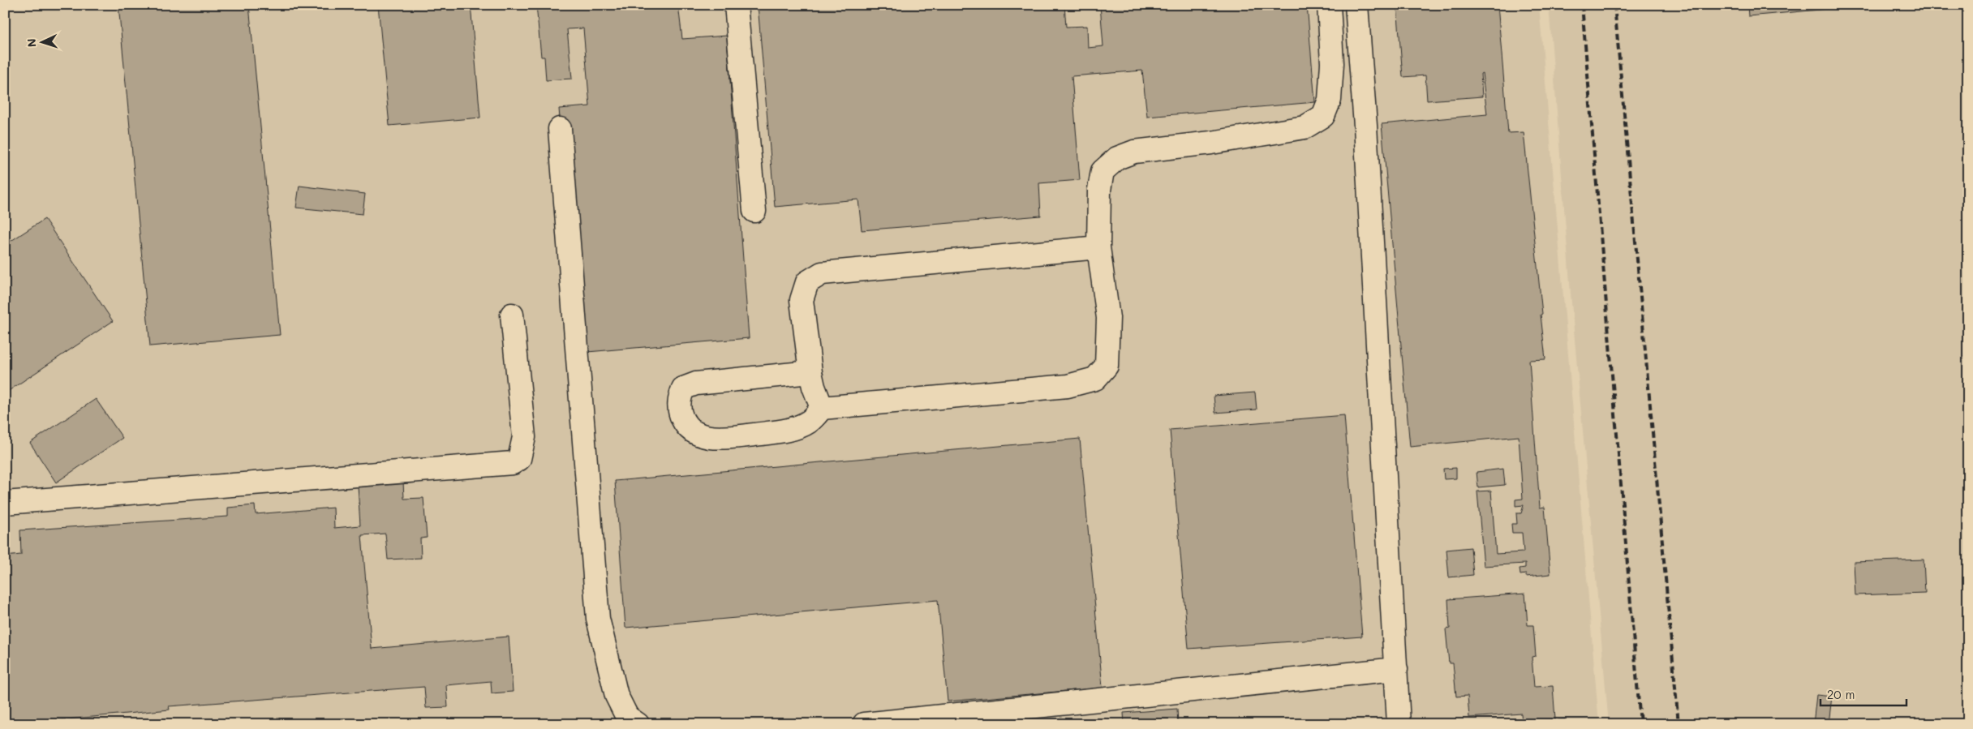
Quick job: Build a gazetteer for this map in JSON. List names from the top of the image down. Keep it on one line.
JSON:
{"scale_bar":"20 m","north":"left"}
